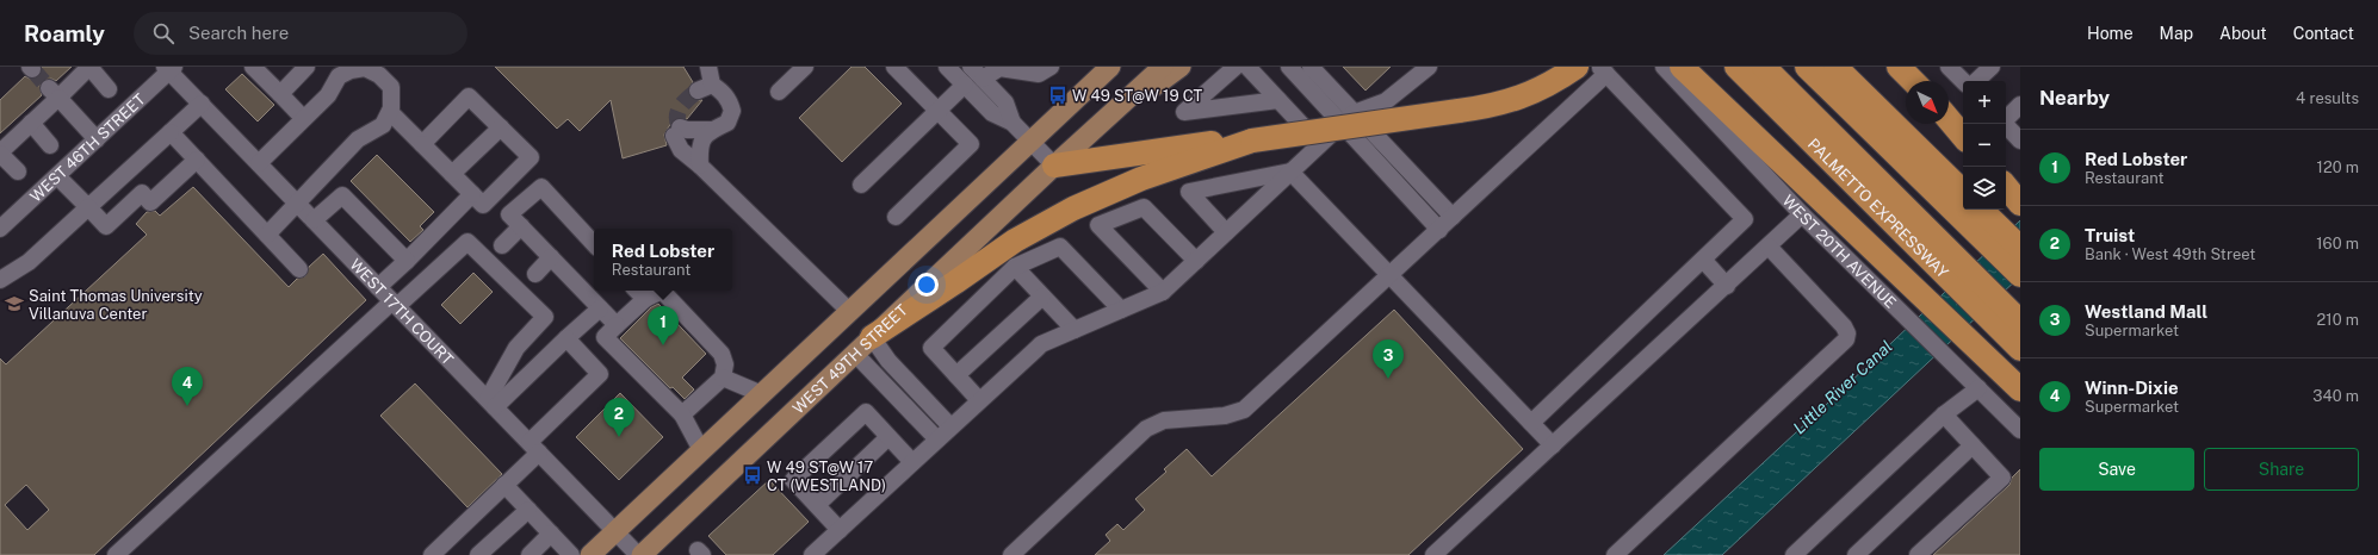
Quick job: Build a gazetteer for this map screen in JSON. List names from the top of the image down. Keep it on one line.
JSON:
{"streets":{"highway":["PALMETTO EXPRESSWAY"],"main road":["WEST 49TH STREET"],"street":["WEST 46TH STREET","WEST 20TH AVENUE","WEST 17TH COURT"]},"crossings":[["WEST 46TH STREET","WEST 17TH COURT"],["WEST 17TH COURT","WEST 49TH STREET"]],"water":["Little River Canal"],"places":{"bus stop":["W 49 ST@W 19 CT","W 49 ST@W 17 CT (WESTLAND)"],"school or university":["Saint Thomas University Villanuva Center"]},"north":"bottom right","page":{"header":"Roamly","search":"Search here","nav":["Home","Map","About","Contact"],"heading":["Nearby","4 results"],"map_buttons":["+","−"],"list":[{"mark":"1","name":"Red Lobster","note":"Restaurant","value":"120 m"},{"mark":"2","name":"Truist","note":"Bank · West 49th Street","value":"160 m"},{"mark":"3","name":"Westland Mall","note":"Supermarket","value":"210 m"},{"mark":"4","name":"Winn-Dixie","note":"Supermarket","value":"340 m"}],"popup":["Red Lobster","Restaurant"],"pins":["1","3","4","2"],"buttons":["Save","Share"]}}
